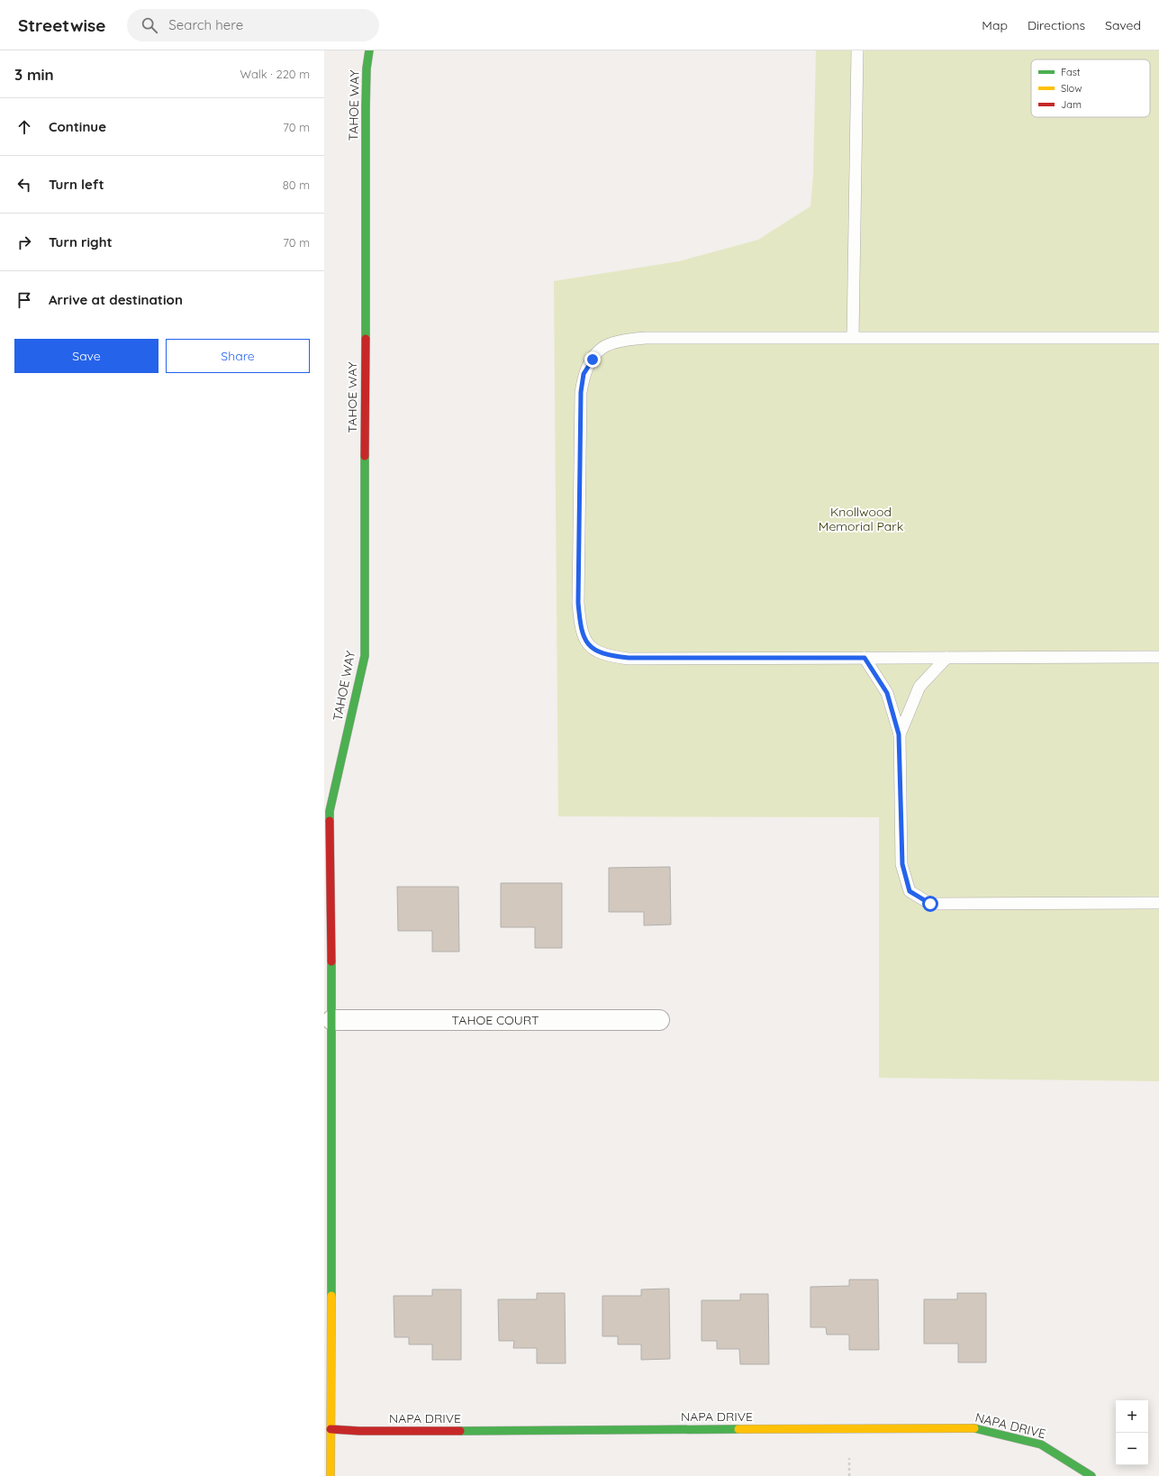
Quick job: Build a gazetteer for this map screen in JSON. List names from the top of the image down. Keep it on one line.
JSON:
{"streets":{"street":["TAHOE WAY","TAHOE COURT","NAPA DRIVE"]},"crossings":[["TAHOE WAY","TAHOE COURT"],["TAHOE WAY","NAPA DRIVE"]],"parks":["Knollwood Memorial Park"],"legend":["Fast","Slow","Jam"],"page":{"header":"Streetwise","search":"Search here","nav":["Map","Directions","Saved"],"heading":["3 min","Walk · 220 m"],"list":[["Continue","70 m"],["Turn left","80 m"],["Turn right","70 m"],"Arrive at destination"],"buttons":["Save","Share"],"map_buttons":["+","−"]}}
